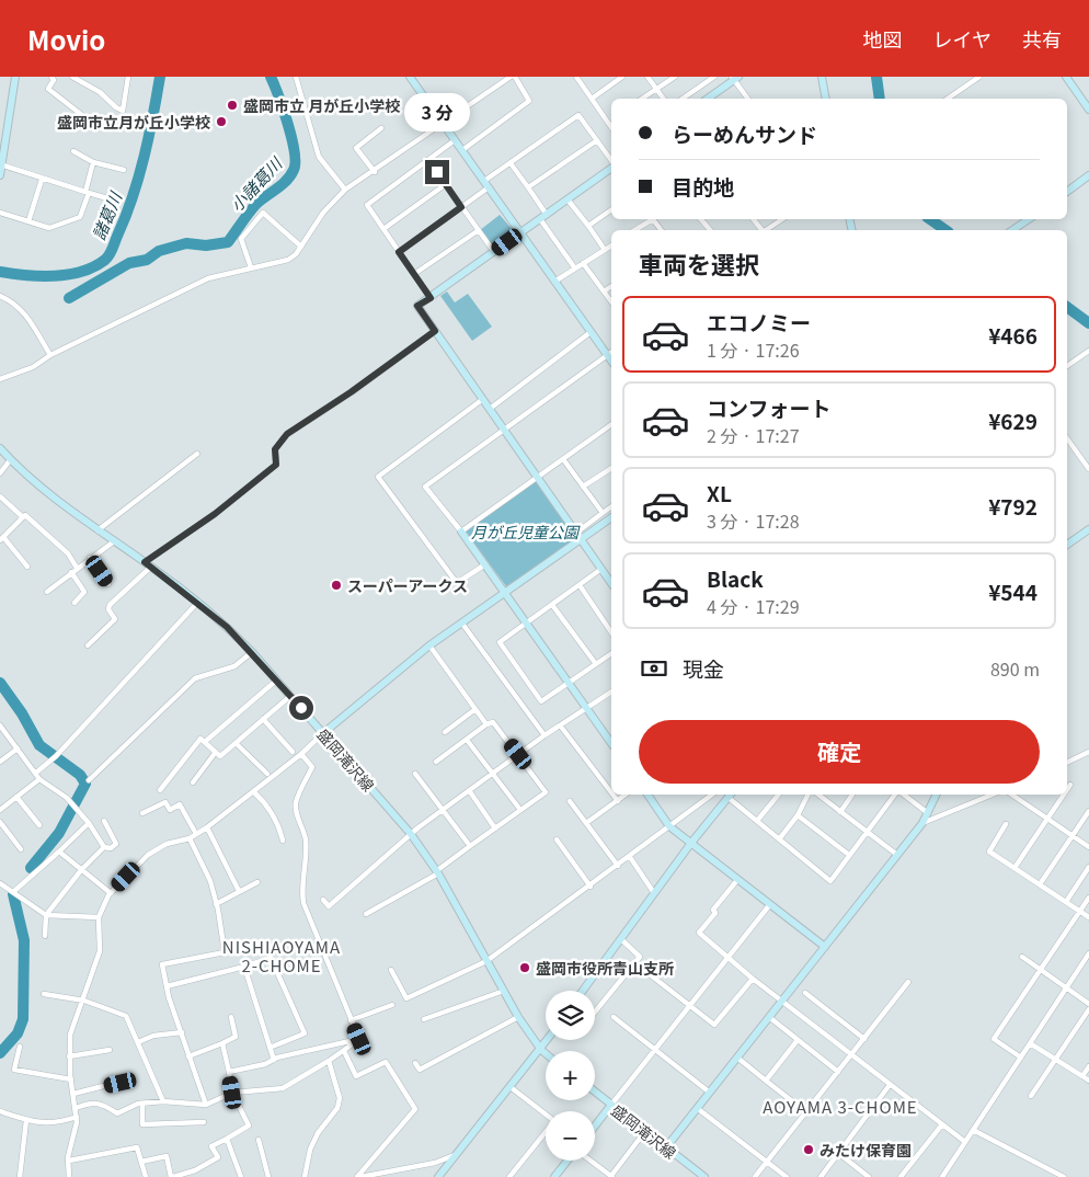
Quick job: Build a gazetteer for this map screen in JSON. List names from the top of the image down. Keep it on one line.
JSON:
{"streets":{"street":["盛岡滝沢線"]},"districts":["NISHIAOYAMA 2-CHOME","AOYAMA 3-CHOME"],"water":["小諸葛川","諸葛川"],"parks":["月が丘児童公園"],"places":["盛岡市立 月が丘小学校","盛岡市立月が丘小学校","スーパーアークス","盛岡市役所青山支所","みたけ保育園"],"page":{"header":"Movio","nav":["地図","レイヤ","共有"],"bubble":"3 分","banner":["らーめんサンド","目的地"],"heading":"車両を選択","list":[{"name":"エコノミー","note":"1 分 · 17:26","value":"¥466"},{"name":"コンフォート","note":"2 分 · 17:27","value":"¥629"},{"name":"XL","note":"3 分 · 17:28","value":"¥792"},{"name":"Black","note":"4 分 · 17:29","value":"¥544"}],"pay":["現金","890 m"],"buttons":"確定","map_buttons":["+","−"]}}
